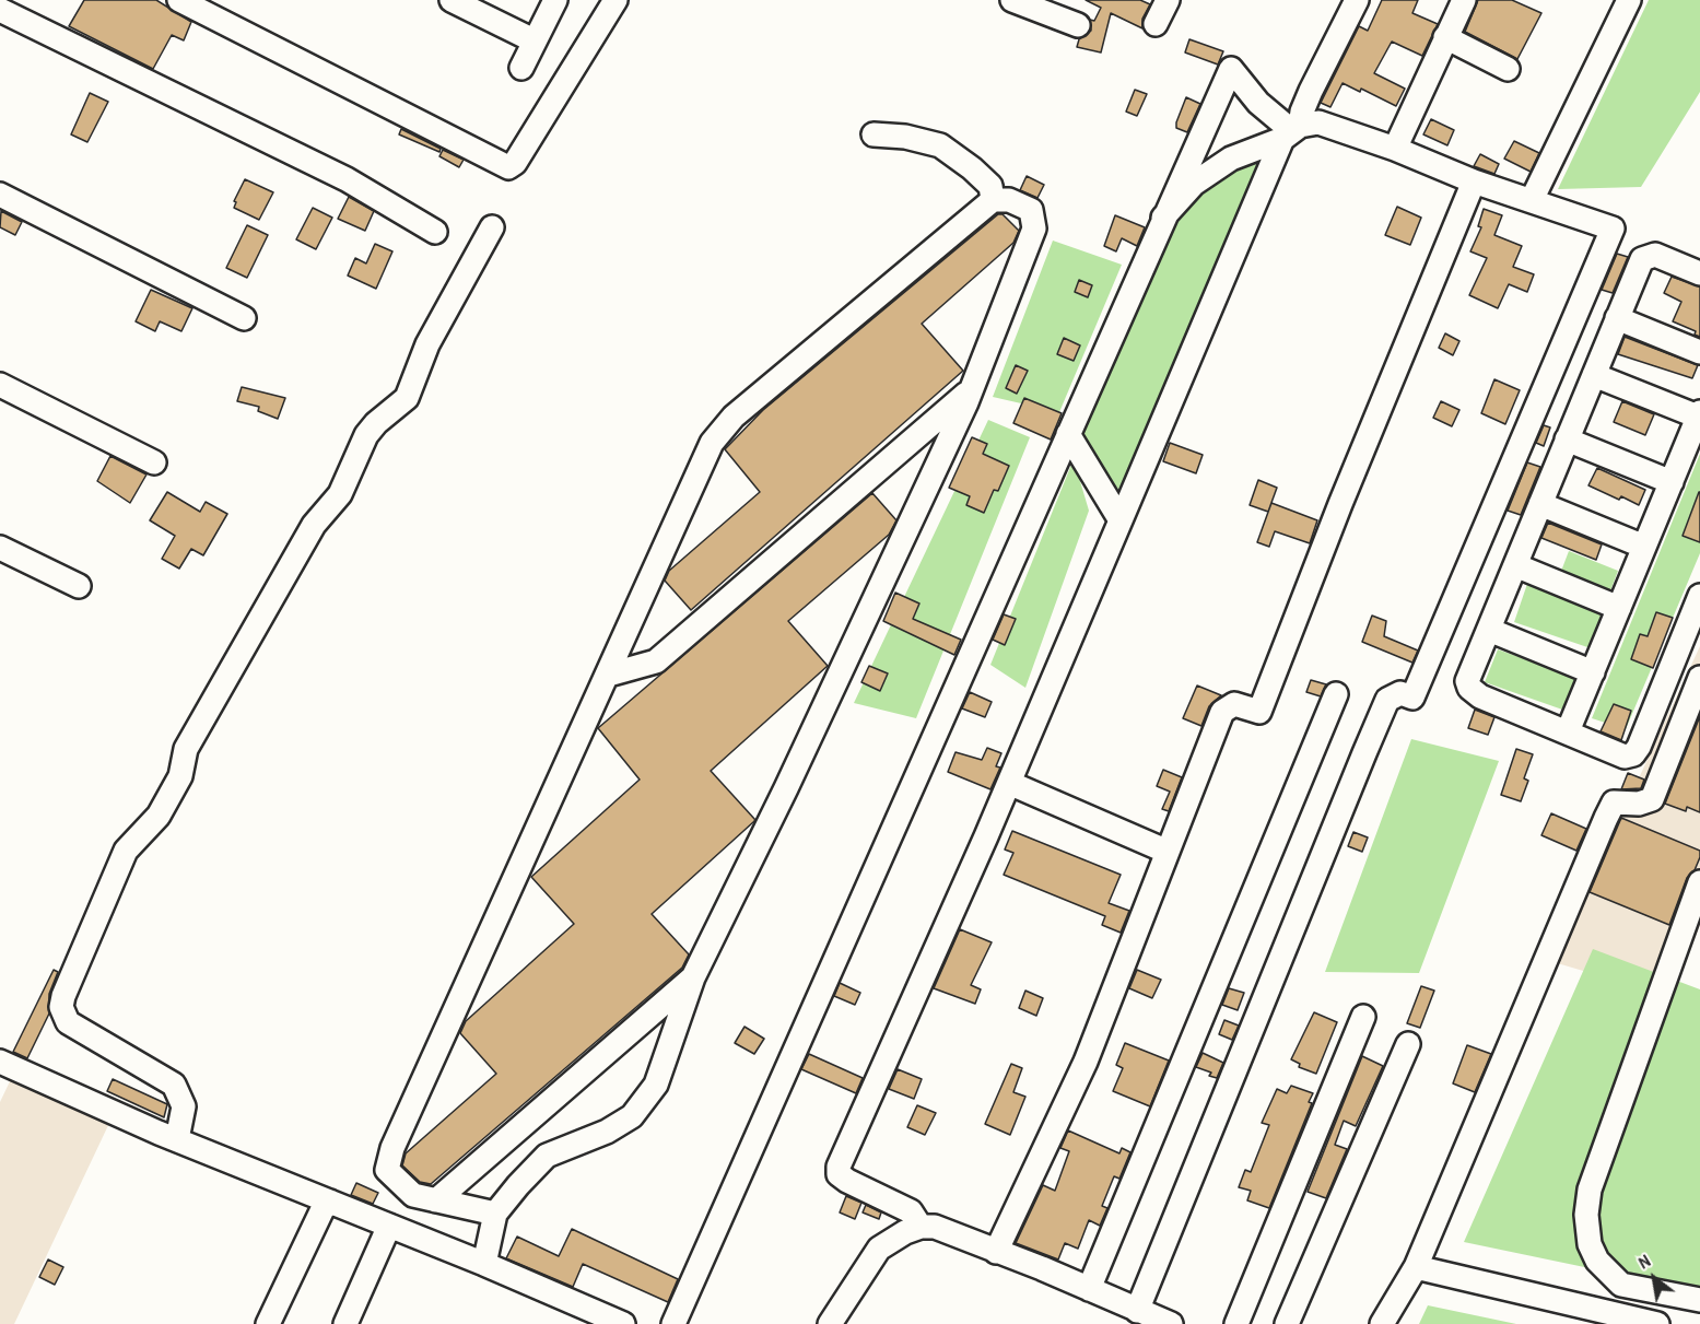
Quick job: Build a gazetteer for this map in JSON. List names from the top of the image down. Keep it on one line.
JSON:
{"north":"top left"}
